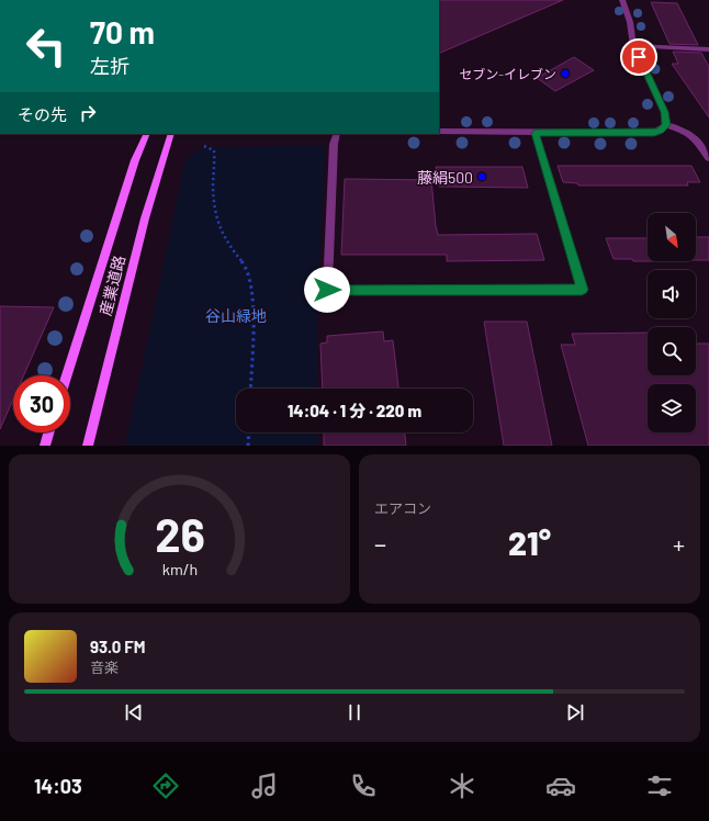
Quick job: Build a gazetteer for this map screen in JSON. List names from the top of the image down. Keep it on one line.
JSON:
{"streets":{"main road":["産業道路"]},"parks":["谷山緑地"],"places":["セブン-イレブン","藤絹500"],"north":"bottom right","page":{"turn":["70 m","左折"],"then":"その先","limit":"30","trip":"14:04 · 1 分 · 220 m","tile":"エアコン","heat":["−","21°","+"],"song":["93.0 FM","音楽"],"tabs":"14:03","gauge":["26","km/h"]}}
